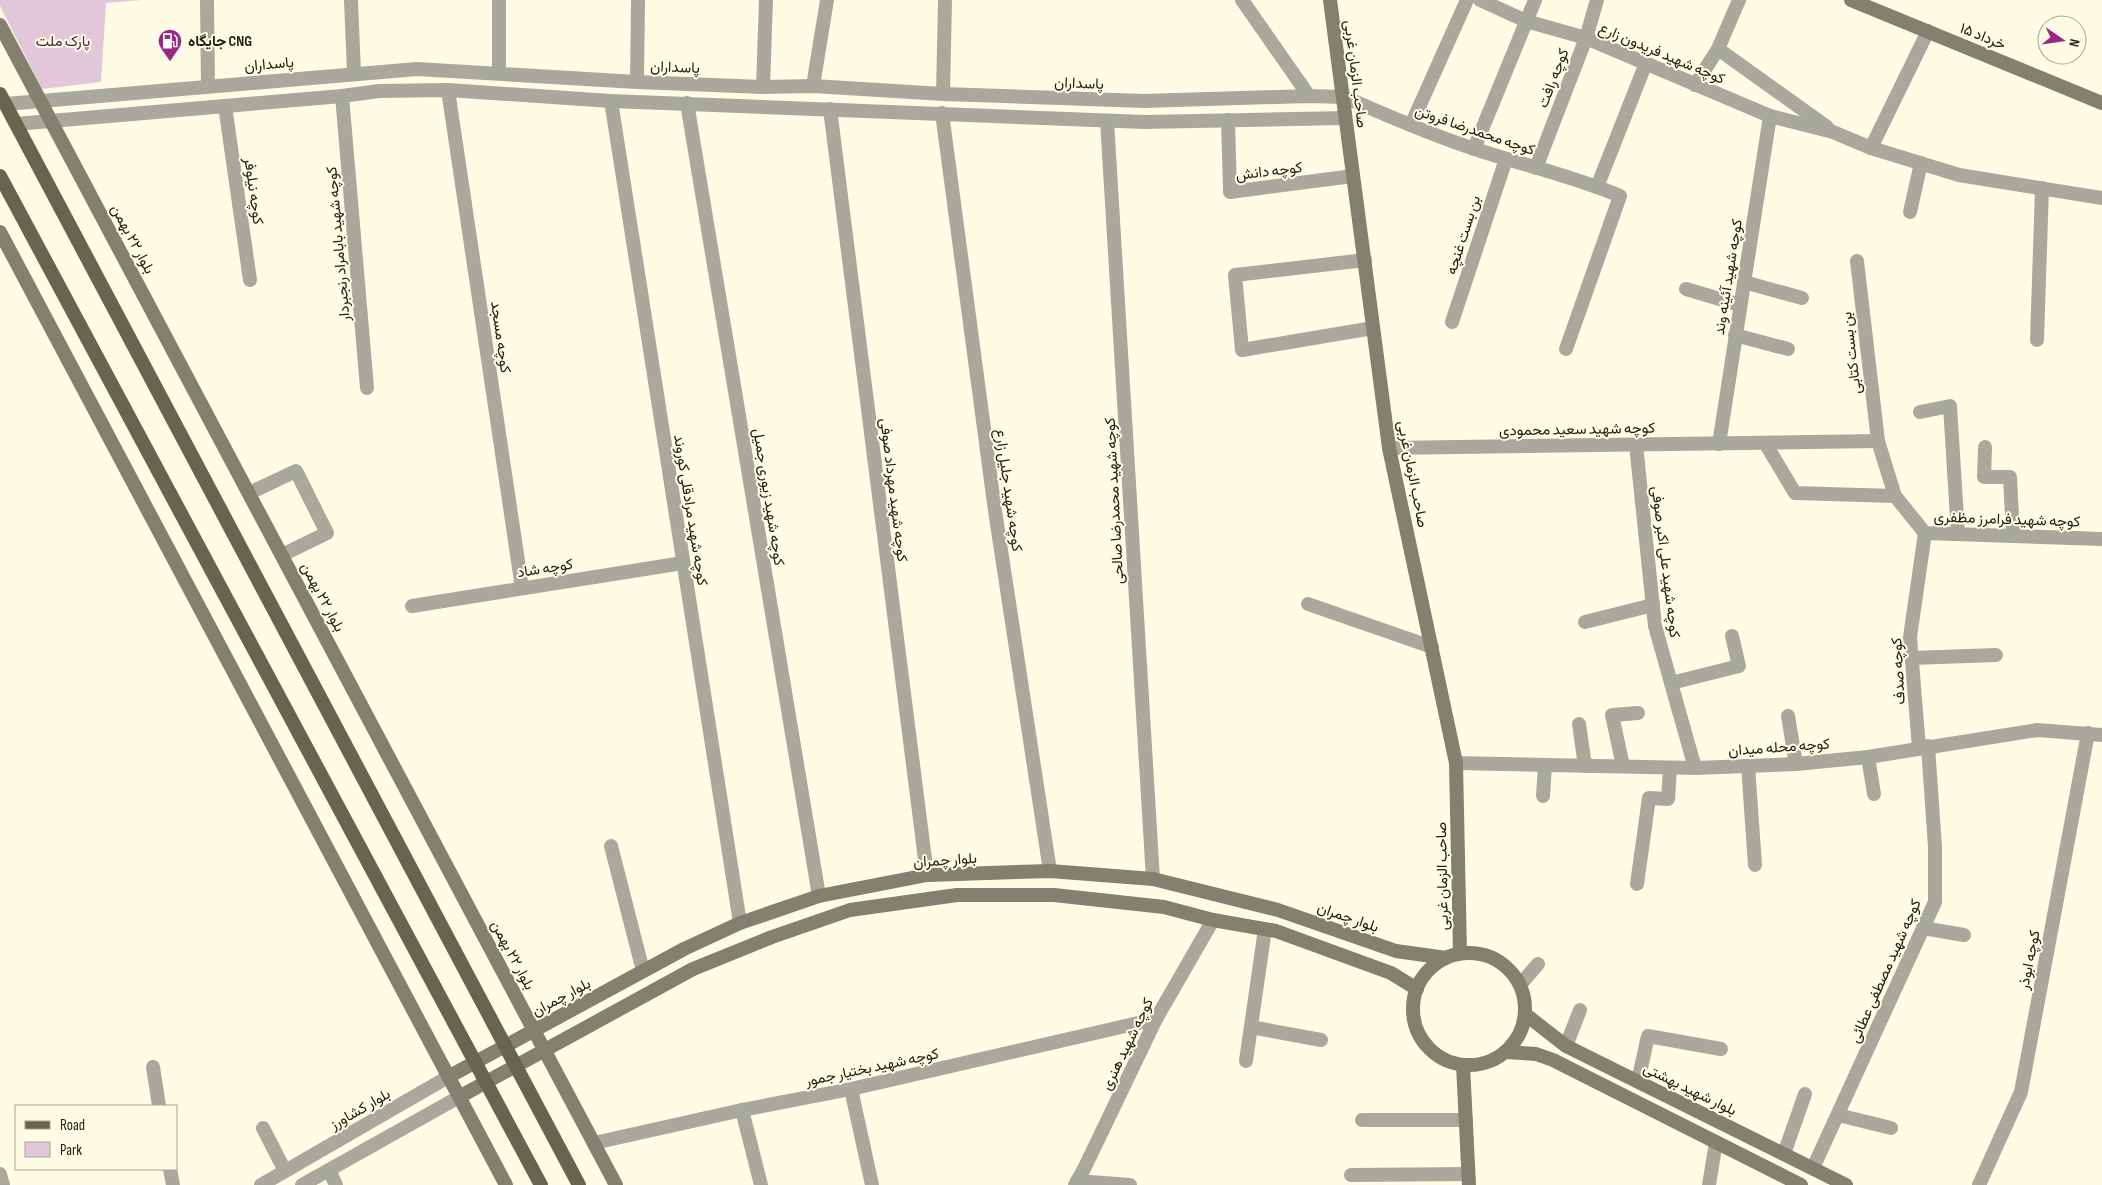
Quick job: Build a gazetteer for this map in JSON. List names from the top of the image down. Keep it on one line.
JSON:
{"streets":{"main road":["۱۵ خرداد","صاحب الزمان غربی","بلوار ۲۲ بهمن","بلوار چمران","بلوار شهید بهشتی","بلوار کشاورز"],"street":["کوچه شهید فریدون زارع","پاسداران","کوچه رافت","کوچه محمدرضا فروتن","کوچه دانش","کوچه نیلوفر","بن بست غنچه","کوچه شهید بابامراد رنجبردار","کوچه شهید آئینه وند","کوچه مسجد","بن بست کتابی","کوچه شهید سعید محمودی","کوچه شهید مهرداد صوفی","کوچه شهید جلیل زارع","کوچه شهید زیوری جمیل","کوچه شهید محمدرضا صالحی","کوچه شهید مرادقلی کوروند","کوچه شهید فرامرز مظفری","کوچه شهید علی اکبر صوفی","کوچه شاد","کوچه صدف","کوچه محله میدان","کوچه ابوذر","کوچه شهید مصطفی عطائی","کوچه شهید هنری","کوچه شهید بختیار جمور"]},"crossings":[["کوچه شهید فریدون زارع","کوچه رافت"],["کوچه شهید فریدون زارع","کوچه شهید آئینه وند"],["پاسداران","صاحب الزمان غربی"],["پاسداران","کوچه محمدرضا فروتن"],["پاسداران","بلوار ۲۲ بهمن"],["صاحب الزمان غربی","کوچه محمدرضا فروتن"],["صاحب الزمان غربی","کوچه دانش"],["صاحب الزمان غربی","کوچه شهید سعید محمودی"],["صاحب الزمان غربی","کوچه محله میدان"],["صاحب الزمان غربی","بلوار چمران"],["صاحب الزمان غربی","بلوار شهید بهشتی"],["کوچه رافت","کوچه محمدرضا فروتن"],["کوچه محمدرضا فروتن","بن بست غنچه"],["بلوار ۲۲ بهمن","بلوار چمران"],["بلوار ۲۲ بهمن","کوچه شهید بختیار جمور"],["کوچه شهید آئینه وند","کوچه شهید سعید محمودی"],["کوچه مسجد","کوچه شاد"],["بن بست کتابی","کوچه شهید سعید محمودی"],["بن بست کتابی","کوچه شهید فرامرز مظفری"],["کوچه شهید سعید محمودی","کوچه شهید فرامرز مظفری"],["کوچه شهید سعید محمودی","کوچه شهید علی اکبر صوفی"],["کوچه شهید مهرداد صوفی","بلوار چمران"],["کوچه شهید جلیل زارع","بلوار چمران"],["کوچه شهید زیوری جمیل","بلوار چمران"],["کوچه شهید محمدرضا صالحی","بلوار چمران"],["کوچه شهید مرادقلی کوروند","کوچه شاد"],["کوچه شهید مرادقلی کوروند","بلوار چمران"],["کوچه شهید فرامرز مظفری","کوچه صدف"],["کوچه شهید علی اکبر صوفی","کوچه محله میدان"],["کوچه صدف","کوچه محله میدان"],["کوچه صدف","کوچه شهید مصطفی عطائی"],["کوچه محله میدان","کوچه ابوذر"],["کوچه محله میدان","کوچه شهید مصطفی عطائی"],["بلوار چمران","بلوار شهید بهشتی"],["بلوار چمران","بلوار کشاورز"],["کوچه شهید مصطفی عطائی","بلوار شهید بهشتی"],["کوچه شهید هنری","کوچه شهید بختیار جمور"]],"parks":["پارک ملت"],"places":{"fuel station":["جایگاه CNG"]},"legend":["Road","Park"],"north":"right"}
